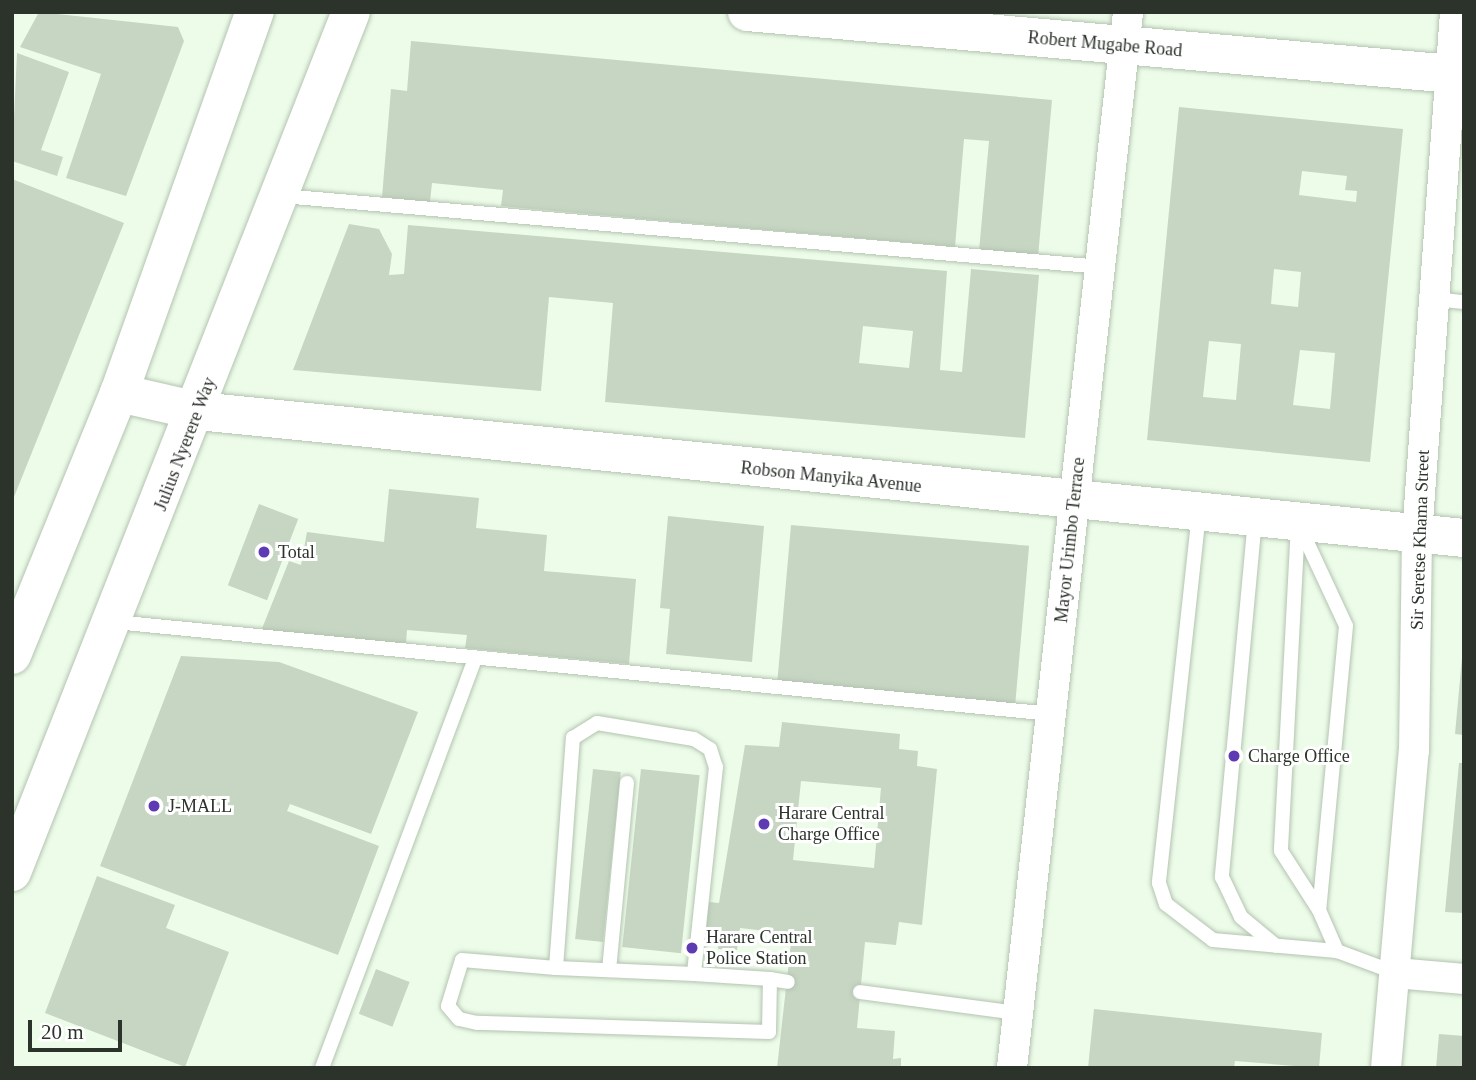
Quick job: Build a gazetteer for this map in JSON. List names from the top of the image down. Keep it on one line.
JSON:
{"streets":{"main road":["Robert Mugabe Road","Julius Nyerere Way","Robson Manyika Avenue"],"street":["Mayor Urimbo Terrace","Sir Seretse Khama Street"]},"crossings":[["Robert Mugabe Road","Mayor Urimbo Terrace"],["Robert Mugabe Road","Sir Seretse Khama Street"],["Julius Nyerere Way","Robson Manyika Avenue"],["Robson Manyika Avenue","Mayor Urimbo Terrace"],["Robson Manyika Avenue","Sir Seretse Khama Street"]],"places":["Total","Charge Office","J-MALL","Harare Central Charge Office","Harare Central Police Station"],"scale_bar":"20 m"}
